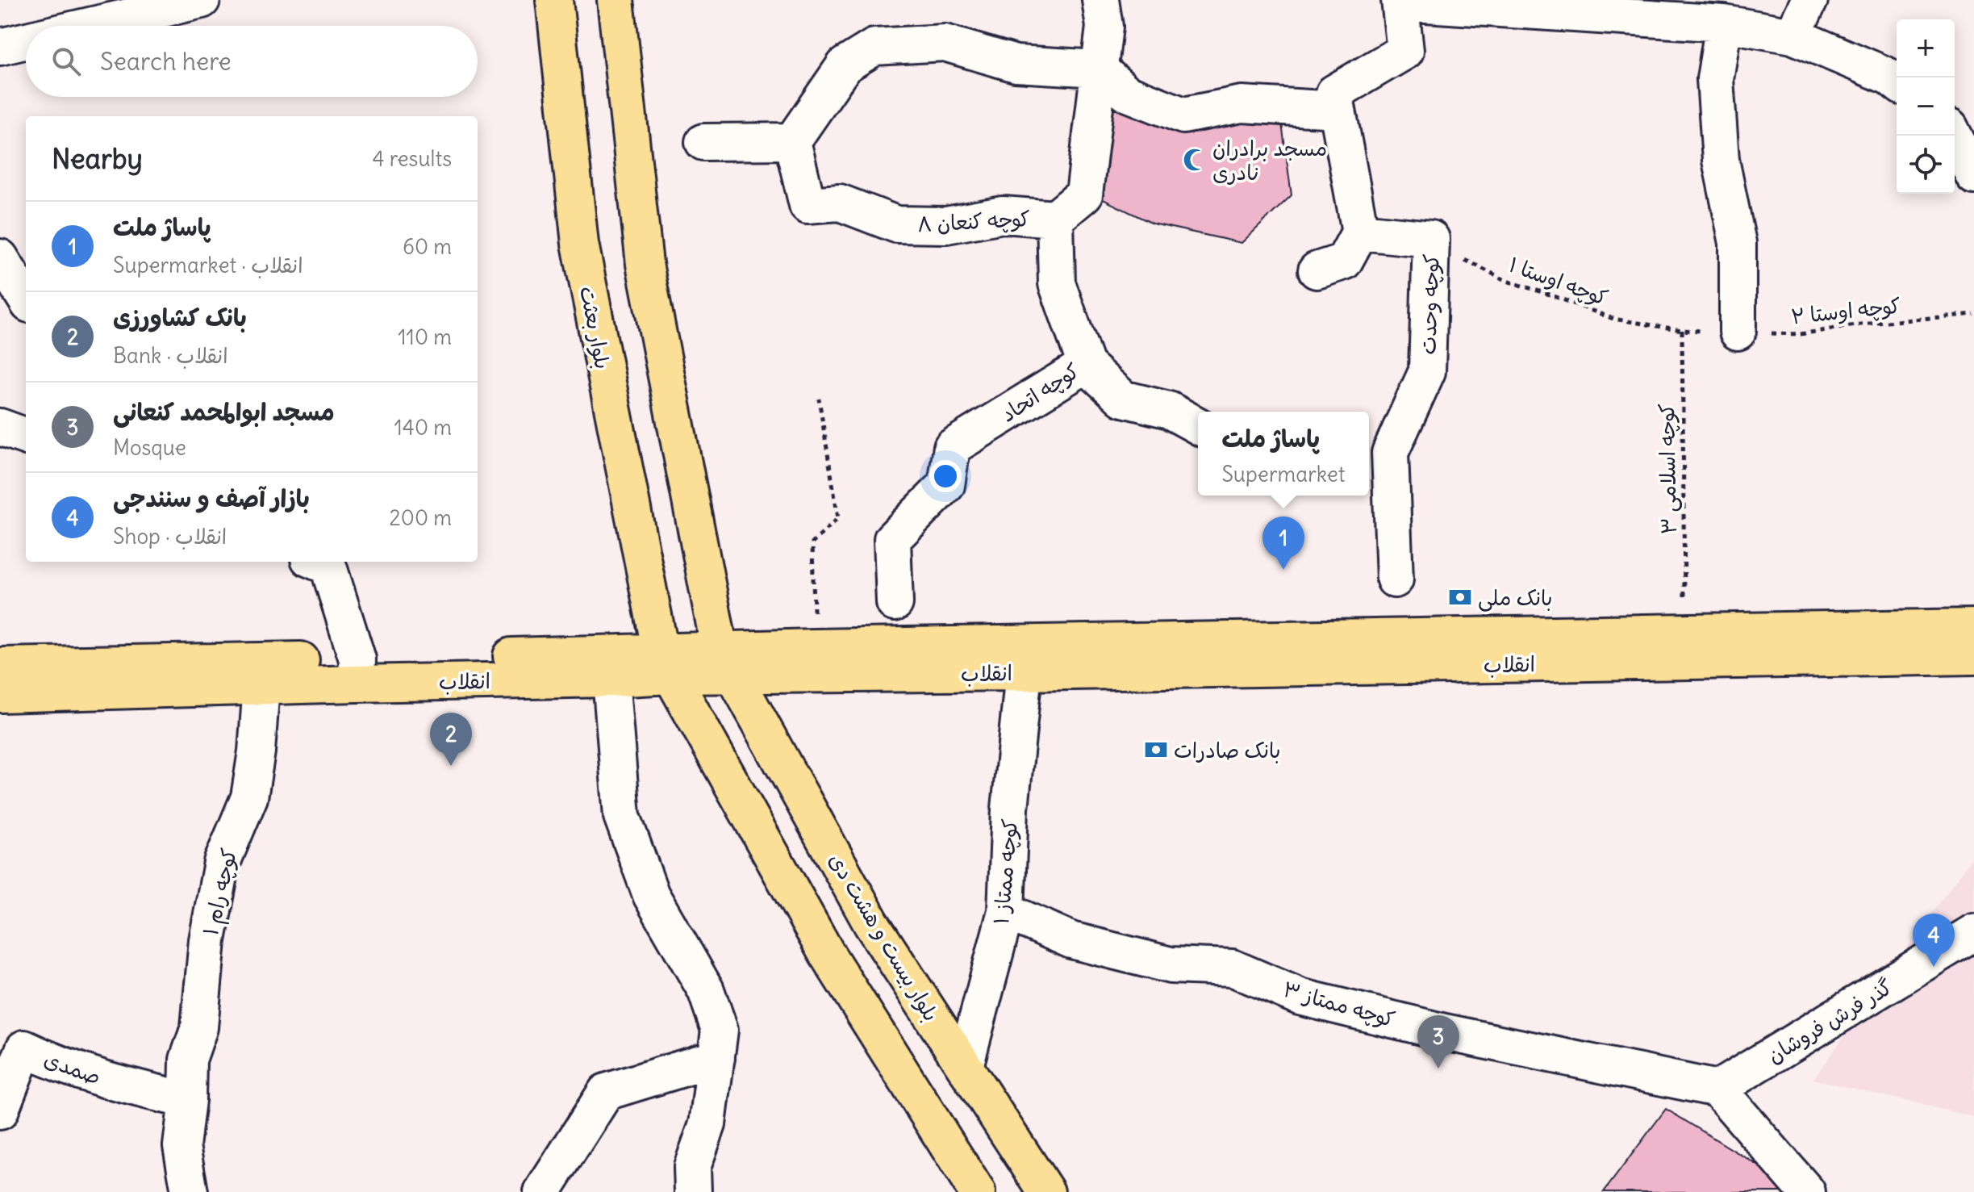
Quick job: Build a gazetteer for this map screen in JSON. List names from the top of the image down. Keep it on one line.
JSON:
{"streets":{"main road":["بلوار بعثت","انقلاب","بلوار بیست و هشت دی"],"street":["کوچه کنعان ۸","کوچه وحدت","کوچه اتحاد","کوچه ممتاز ۱","کوچه رام ۱","کوچه ممتاز ۳","گذر فرش فروشان","صمدی"],"path":["کوچه اوستا ۱","کوچه اوستا ۲","کوچه اسلامی ۳"]},"crossings":[["کوچه کنعان ۸","کوچه اتحاد"],["کوچه اوستا ۱","کوچه وحدت"],["کوچه اوستا ۱","کوچه اوستا ۲"],["کوچه اوستا ۱","کوچه اسلامی ۳"],["کوچه اوستا ۲","کوچه اسلامی ۳"],["بلوار بعثت","انقلاب"],["انقلاب","کوچه ممتاز ۱"],["انقلاب","کوچه رام ۱"],["انقلاب","بلوار بیست و هشت دی"],["کوچه ممتاز ۱","بلوار بیست و هشت دی"],["کوچه ممتاز ۱","کوچه ممتاز ۳"],["کوچه رام ۱","صمدی"],["کوچه ممتاز ۳","گذر فرش فروشان"]],"places":{"mosque":["مسجد برادران نادری"],"bank":["بانک ملی","بانک صادرات"]},"page":{"map_buttons":["+","−"],"search":"Search here","heading":["Nearby","4 results"],"list":[{"mark":"1","name":"پاساژ ملت","note":"Supermarket · انقلاب","value":"60 m"},{"mark":"2","name":"بانک کشاورزی","note":"Bank · انقلاب","value":"110 m"},{"mark":"3","name":"مسجد ابوالمحمد کنعانی","note":"Mosque","value":"140 m"},{"mark":"4","name":"بازار آصف و سنندجی","note":"Shop · انقلاب","value":"200 m"}],"popup":["پاساژ ملت","Supermarket"],"pins":["1","2","4","3"]}}
